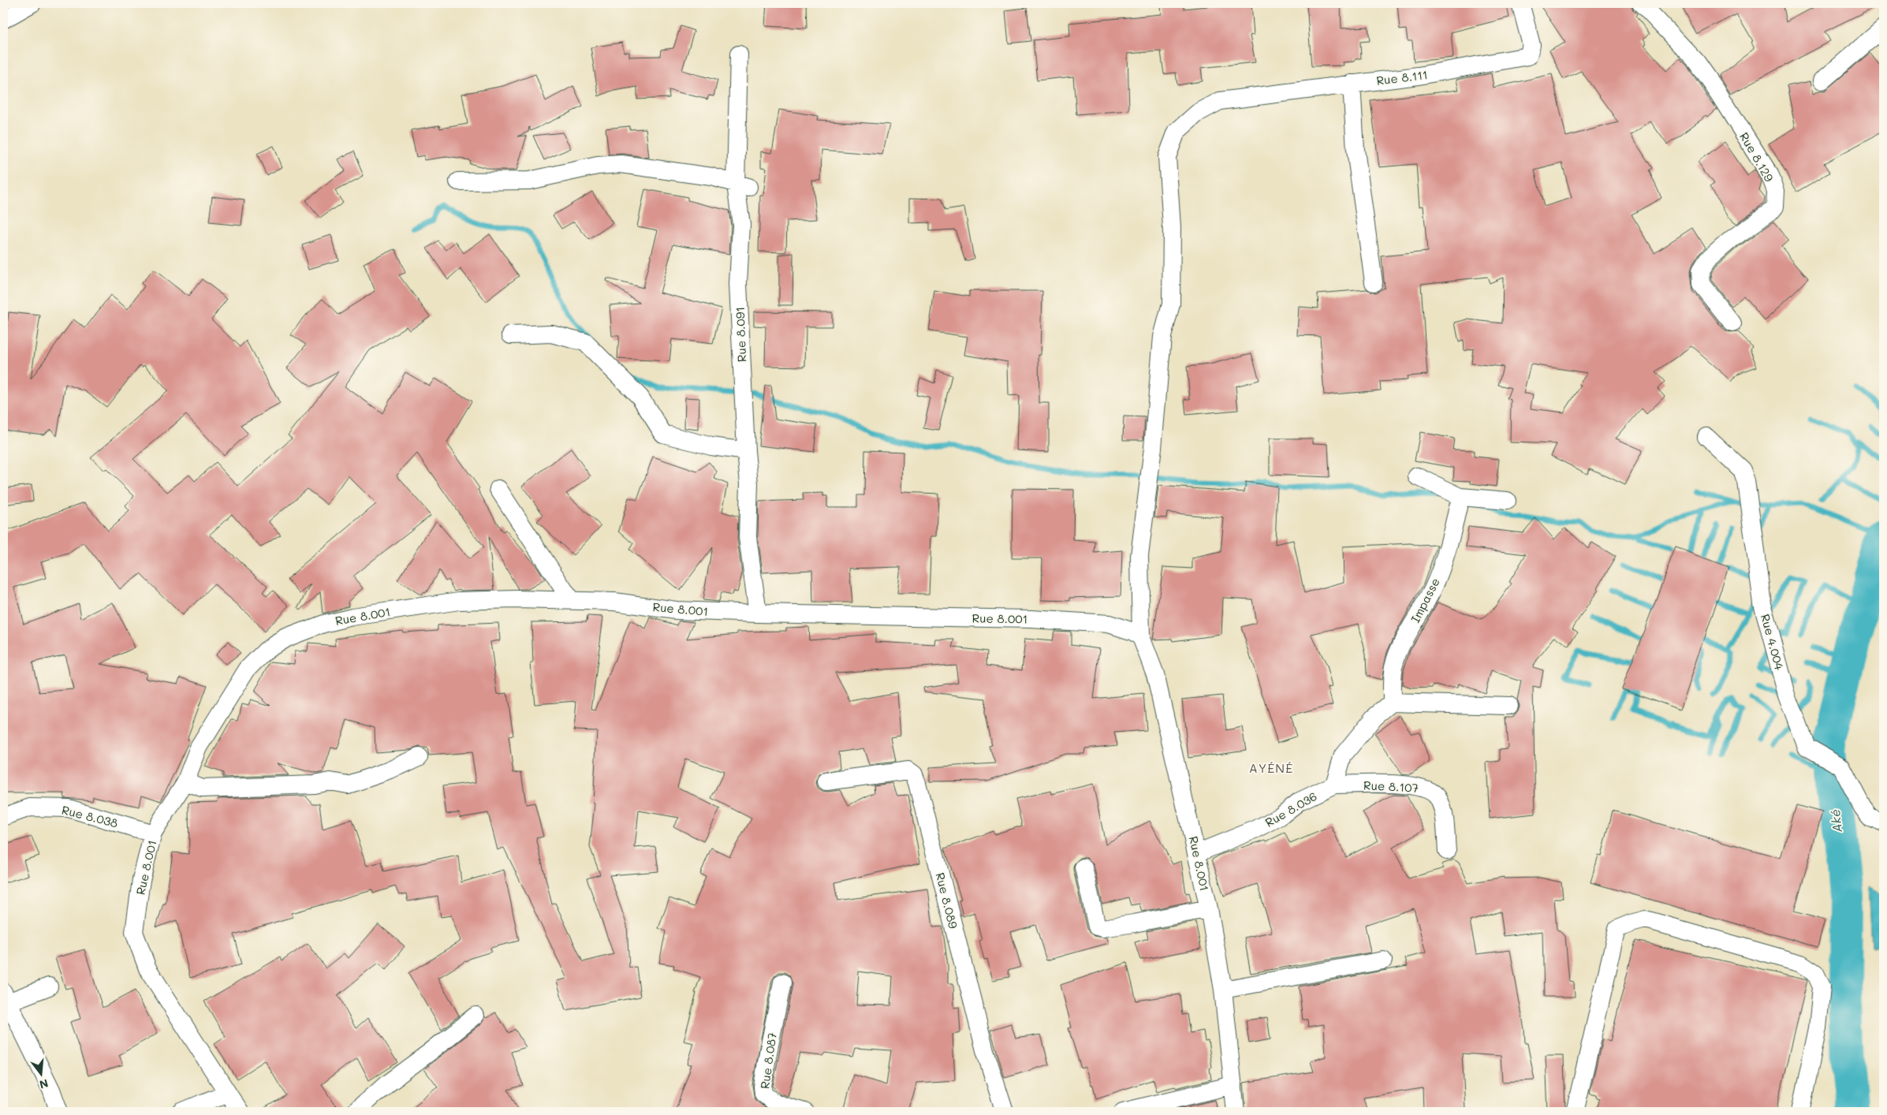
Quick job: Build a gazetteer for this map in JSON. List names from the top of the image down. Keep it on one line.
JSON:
{"streets":{"street":["Rue 8.111","Rue 8.129","Rue 8.091","Impasse","Rue 8.001","Rue 4.004","Rue 8.107","Rue 8.036","Rue 8.038","Rue 8.089","Rue 8.087"]},"crossings":[["Rue 8.111","Rue 8.001"],["Rue 8.091","Rue 8.001"],["Rue 8.001","Rue 8.036"],["Rue 8.001","Rue 8.038"],["Rue 8.107","Rue 8.036"]],"districts":["AYÉNÉ"],"water":["Aké"],"north":"bottom"}
